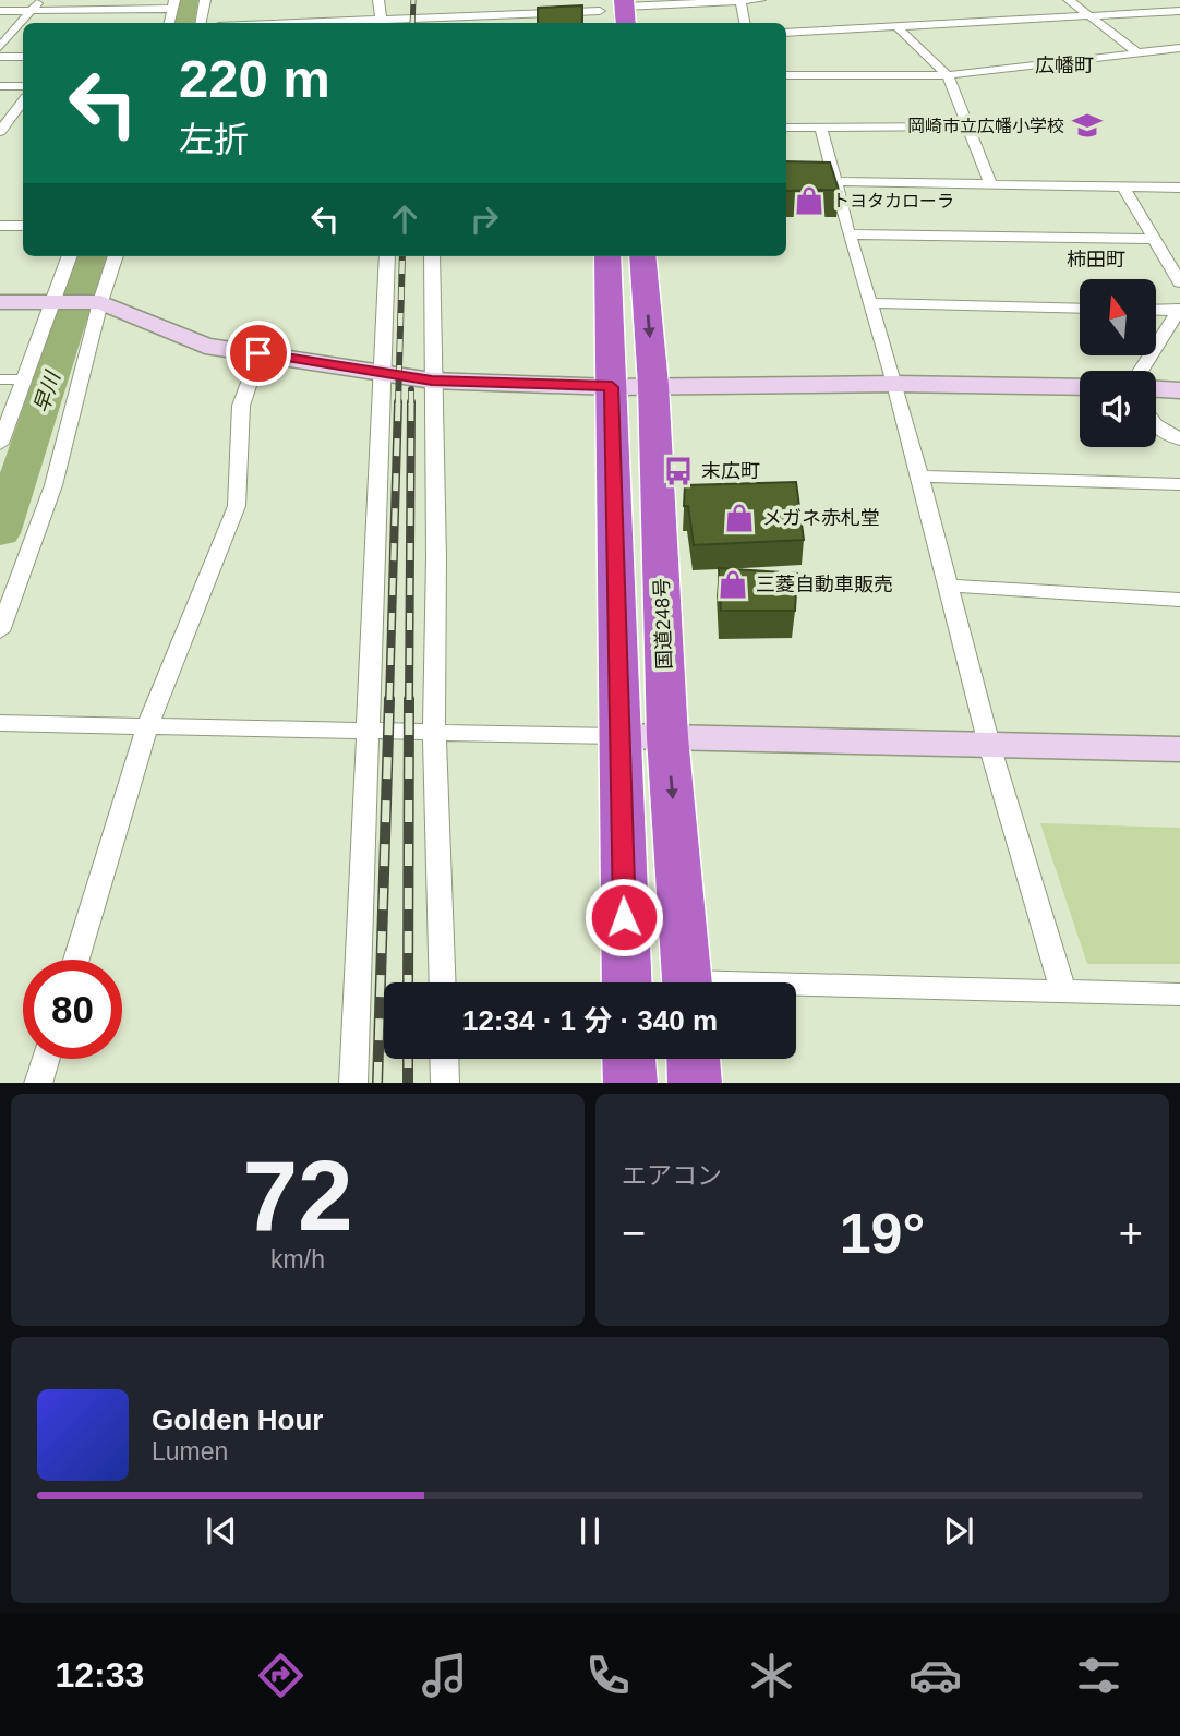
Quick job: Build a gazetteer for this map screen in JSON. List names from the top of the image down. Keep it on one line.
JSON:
{"streets":{"highway":["国道248号"]},"districts":["広幡町","柿田町"],"water":["早川"],"places":{"school or university":["岡崎市立広幡小学校"],"shop":["トヨタカローラ","メガネ赤札堂","三菱自動車販売"],"bus stop":["末広町"]},"north":"top","page":{"turn":["220 m","左折"],"limit":"80","trip":"12:34 · 1 分 · 340 m","tile":[["72","km/h"],"エアコン"],"heat":["−","19°","+"],"song":["Golden Hour","Lumen"],"tabs":"12:33"}}
